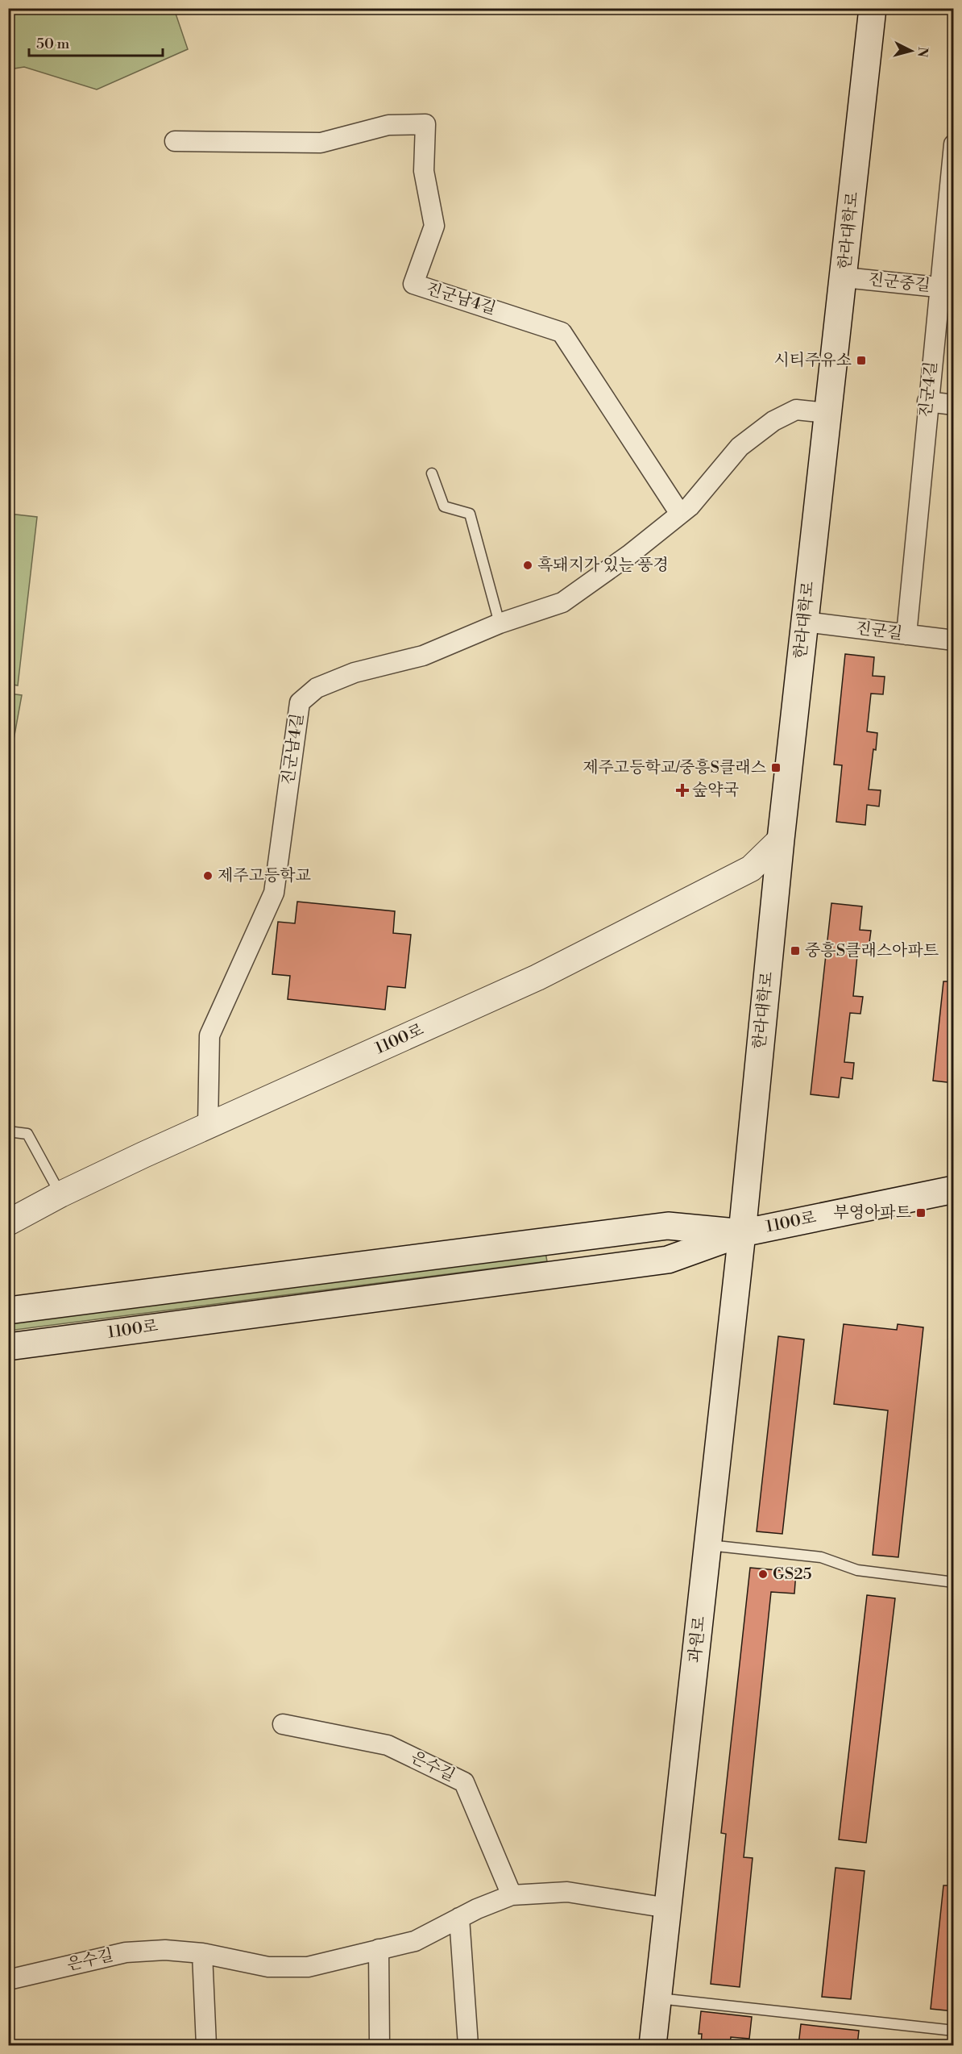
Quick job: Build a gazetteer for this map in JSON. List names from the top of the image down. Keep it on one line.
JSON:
{"streets":{"main road":["한라대학로","1100로","과원로"],"street":["진군중길","진군남4길","진군4길","진군길","은수길"]},"crossings":[["한라대학로","진군중길"],["한라대학로","진군남4길"],["한라대학로","진군길"],["한라대학로","1100로"],["한라대학로","과원로"],["진군중길","진군4길"],["진군남4길","1100로"],["진군4길","진군길"],["1100로","과원로"],["과원로","은수길"]],"places":{"transit":["시티주유소","제주고등학교/중흥S클래스","중흥S클래스아파트","부영아파트"],"other":["흑돼지가 있는 풍경","제주고등학교","GS25"],"health":["숲약국"]},"scale_bar":"50 m","north":"right"}
